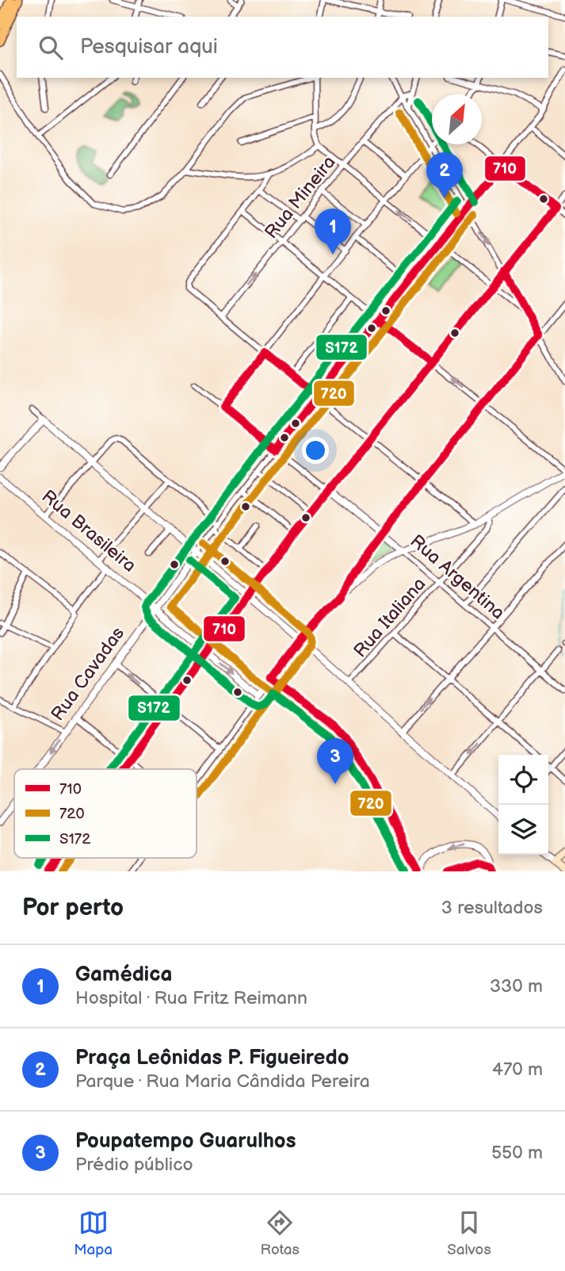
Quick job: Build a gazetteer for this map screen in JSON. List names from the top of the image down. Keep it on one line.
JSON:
{"streets":{"street":["Rua Mineira","Rua Brasileira","Rua Argentina","Rua Italiana","Rua Cavadas"]},"crossings":[["Rua Brasileira","Rua Cavadas"],["Rua Argentina","Rua Italiana"],["Rua Argentina","Rua Cavadas"]],"lines":["transit line S172","transit line 720","transit line 710"],"legend":["710","720","S172"],"north":"top right","page":{"search":"Pesquisar aqui","pins":["2","1","3"],"heading":["Por perto","3 resultados"],"list":[{"mark":"1","name":"Gamédica","note":"Hospital · Rua Fritz Reimann","value":"330 m"},{"mark":"2","name":"Praça Leônidas P. Figueiredo","note":"Parque · Rua Maria Cândida Pereira","value":"470 m"},{"mark":"3","name":"Poupatempo Guarulhos","note":"Prédio público","value":"550 m"}],"nav":["Mapa","Rotas","Salvos"]}}
